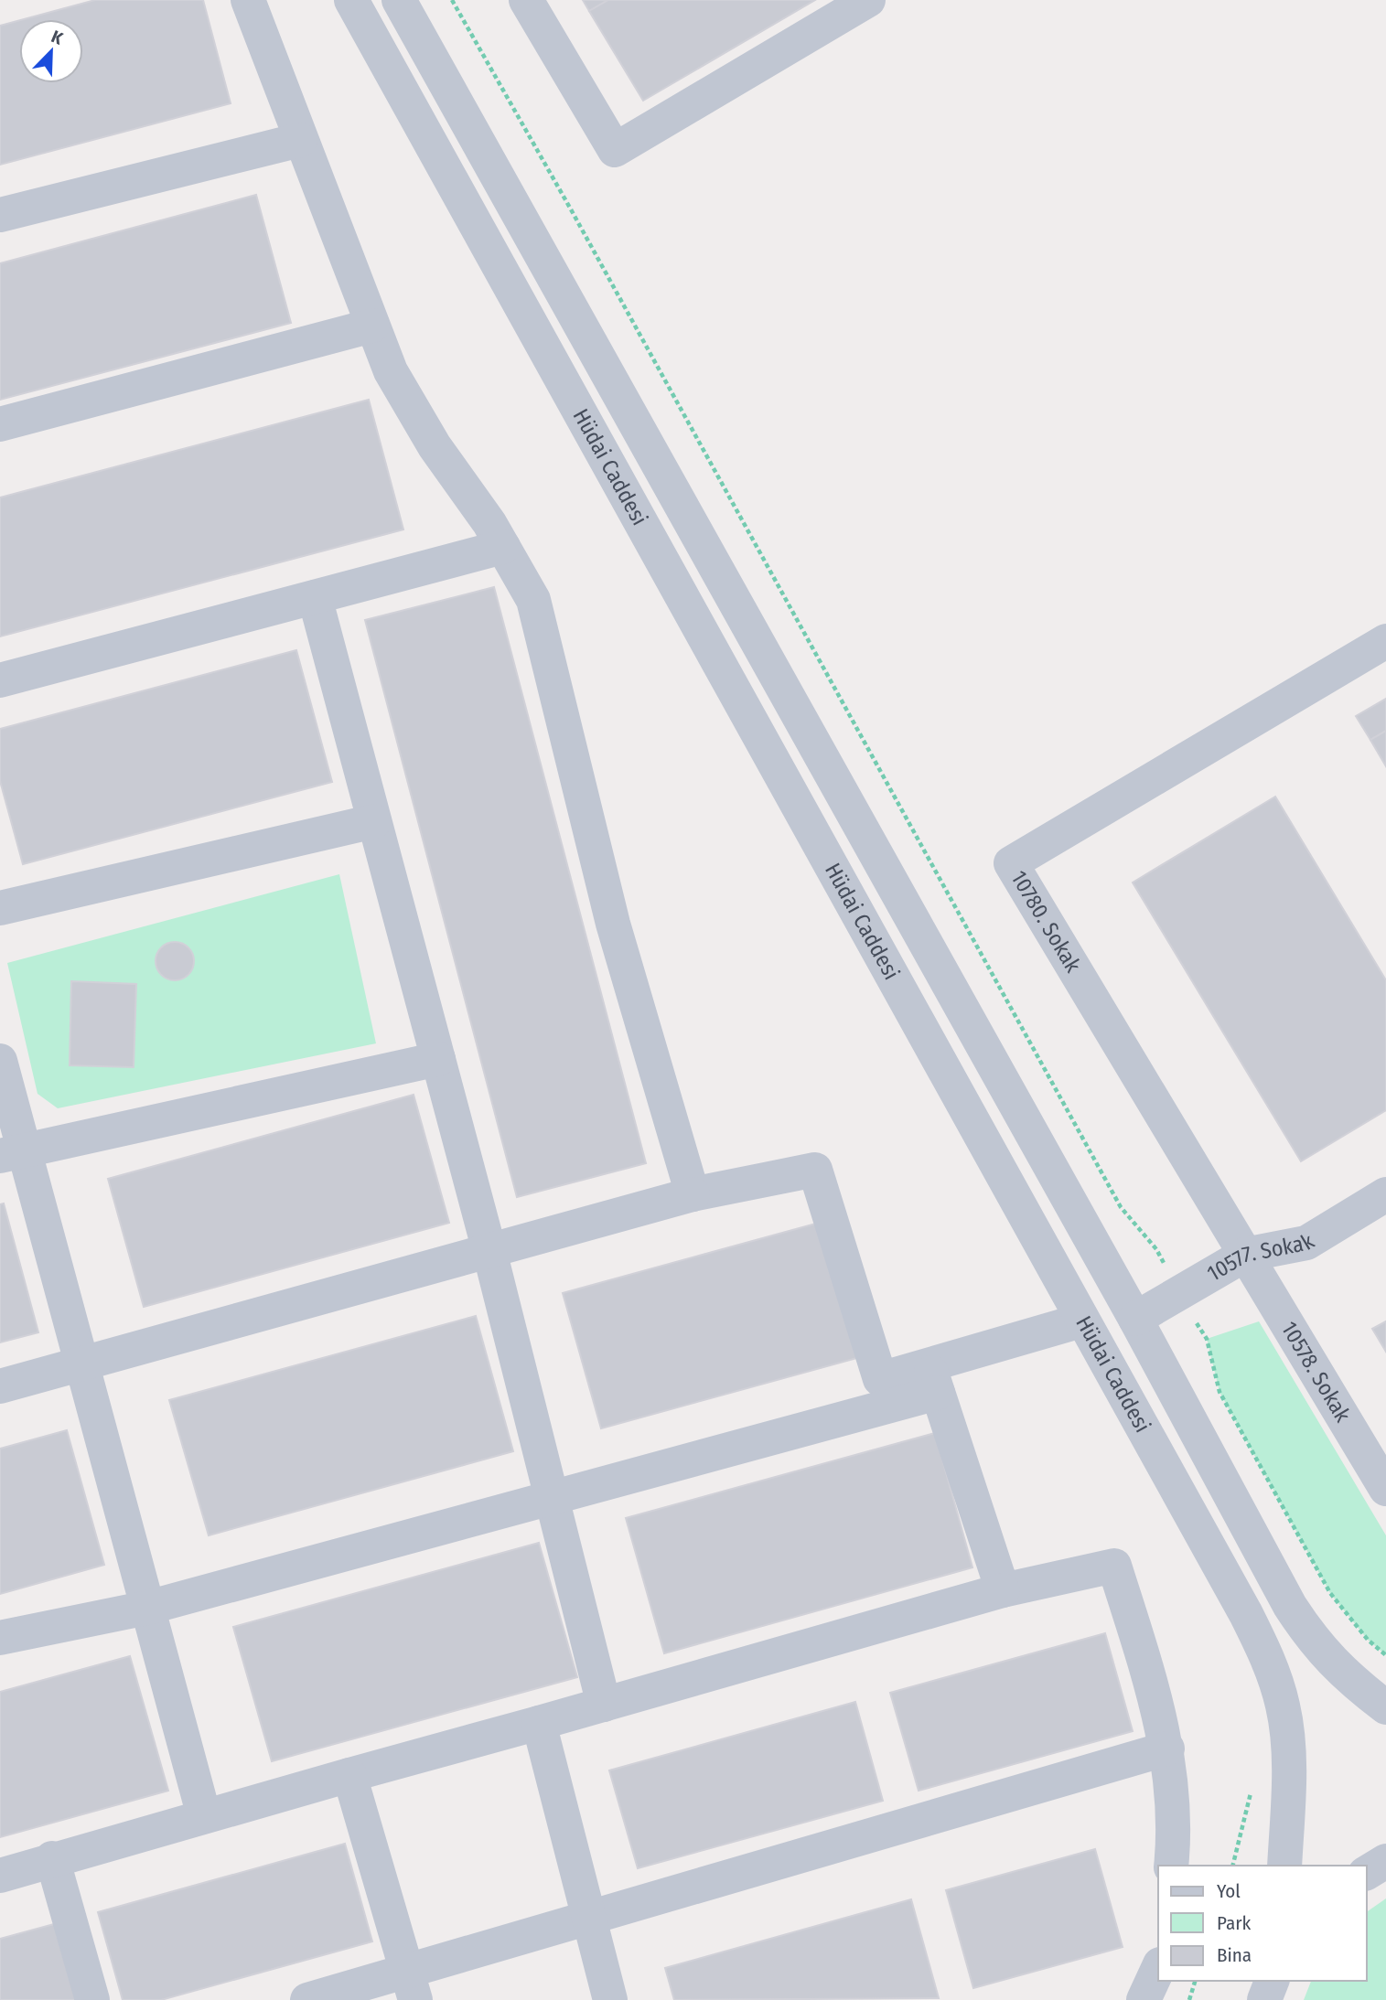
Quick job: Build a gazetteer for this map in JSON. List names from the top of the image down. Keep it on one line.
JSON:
{"streets":{"street":["Hüdai Caddesi","10780. Sokak","10577. Sokak","10578. Sokak"]},"crossings":[["Hüdai Caddesi","10577. Sokak"],["10780. Sokak","10577. Sokak"],["10780. Sokak","10578. Sokak"],["10577. Sokak","10578. Sokak"]],"legend":["Yol","Park","Bina"],"north":"top right"}
